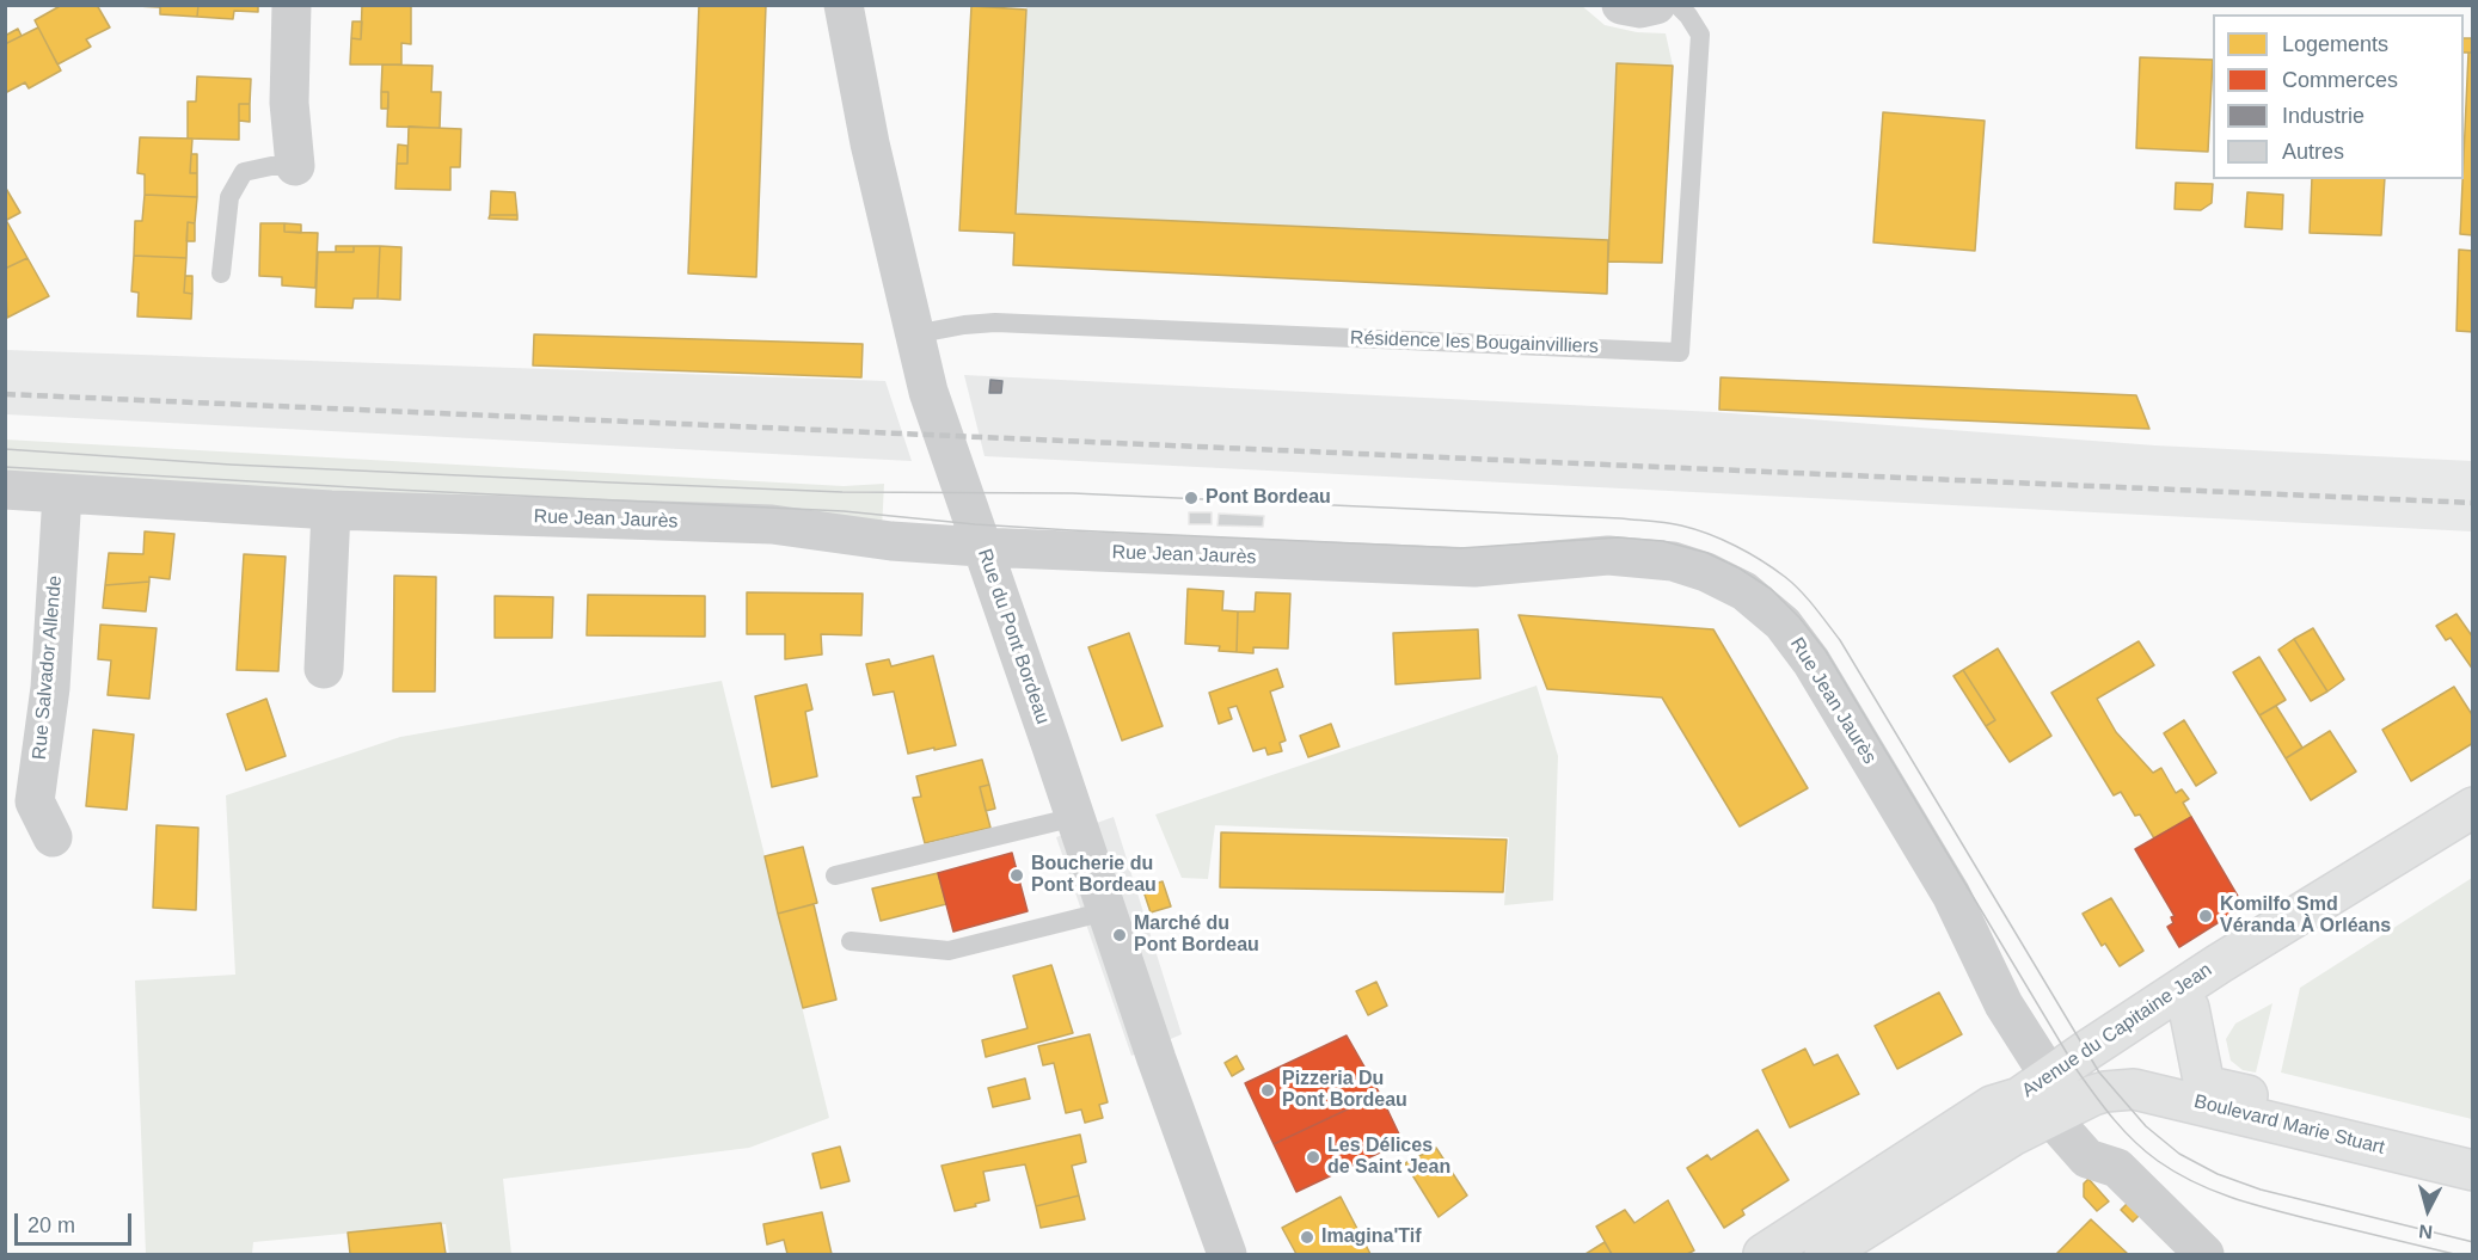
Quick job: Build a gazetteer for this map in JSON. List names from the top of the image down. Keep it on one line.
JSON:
{"streets":{"main road":["Avenue du Capitaine Jean","Boulevard Marie Stuart"],"street":["Rue Jean Jaurès","Rue du Pont Bordeau","Rue Salvador Allende"],"lane":["Résidence les Bougainvilliers"]},"crossings":[["Résidence les Bougainvilliers","Rue du Pont Bordeau"],["Rue Jean Jaurès","Rue du Pont Bordeau"],["Rue Jean Jaurès","Rue Salvador Allende"],["Rue Jean Jaurès","Avenue du Capitaine Jean"],["Rue Jean Jaurès","Boulevard Marie Stuart"],["Avenue du Capitaine Jean","Boulevard Marie Stuart"]],"places":["Pont Bordeau","Boucherie du Pont Bordeau","Komilfo Smd Véranda À Orléans","Marché du Pont Bordeau","Pizzeria Du Pont Bordeau","Les Délices de Saint Jean","Imagina'Tif"],"legend":["Logements","Commerces","Industrie","Autres"],"scale_bar":"20 m","north":"bottom"}
